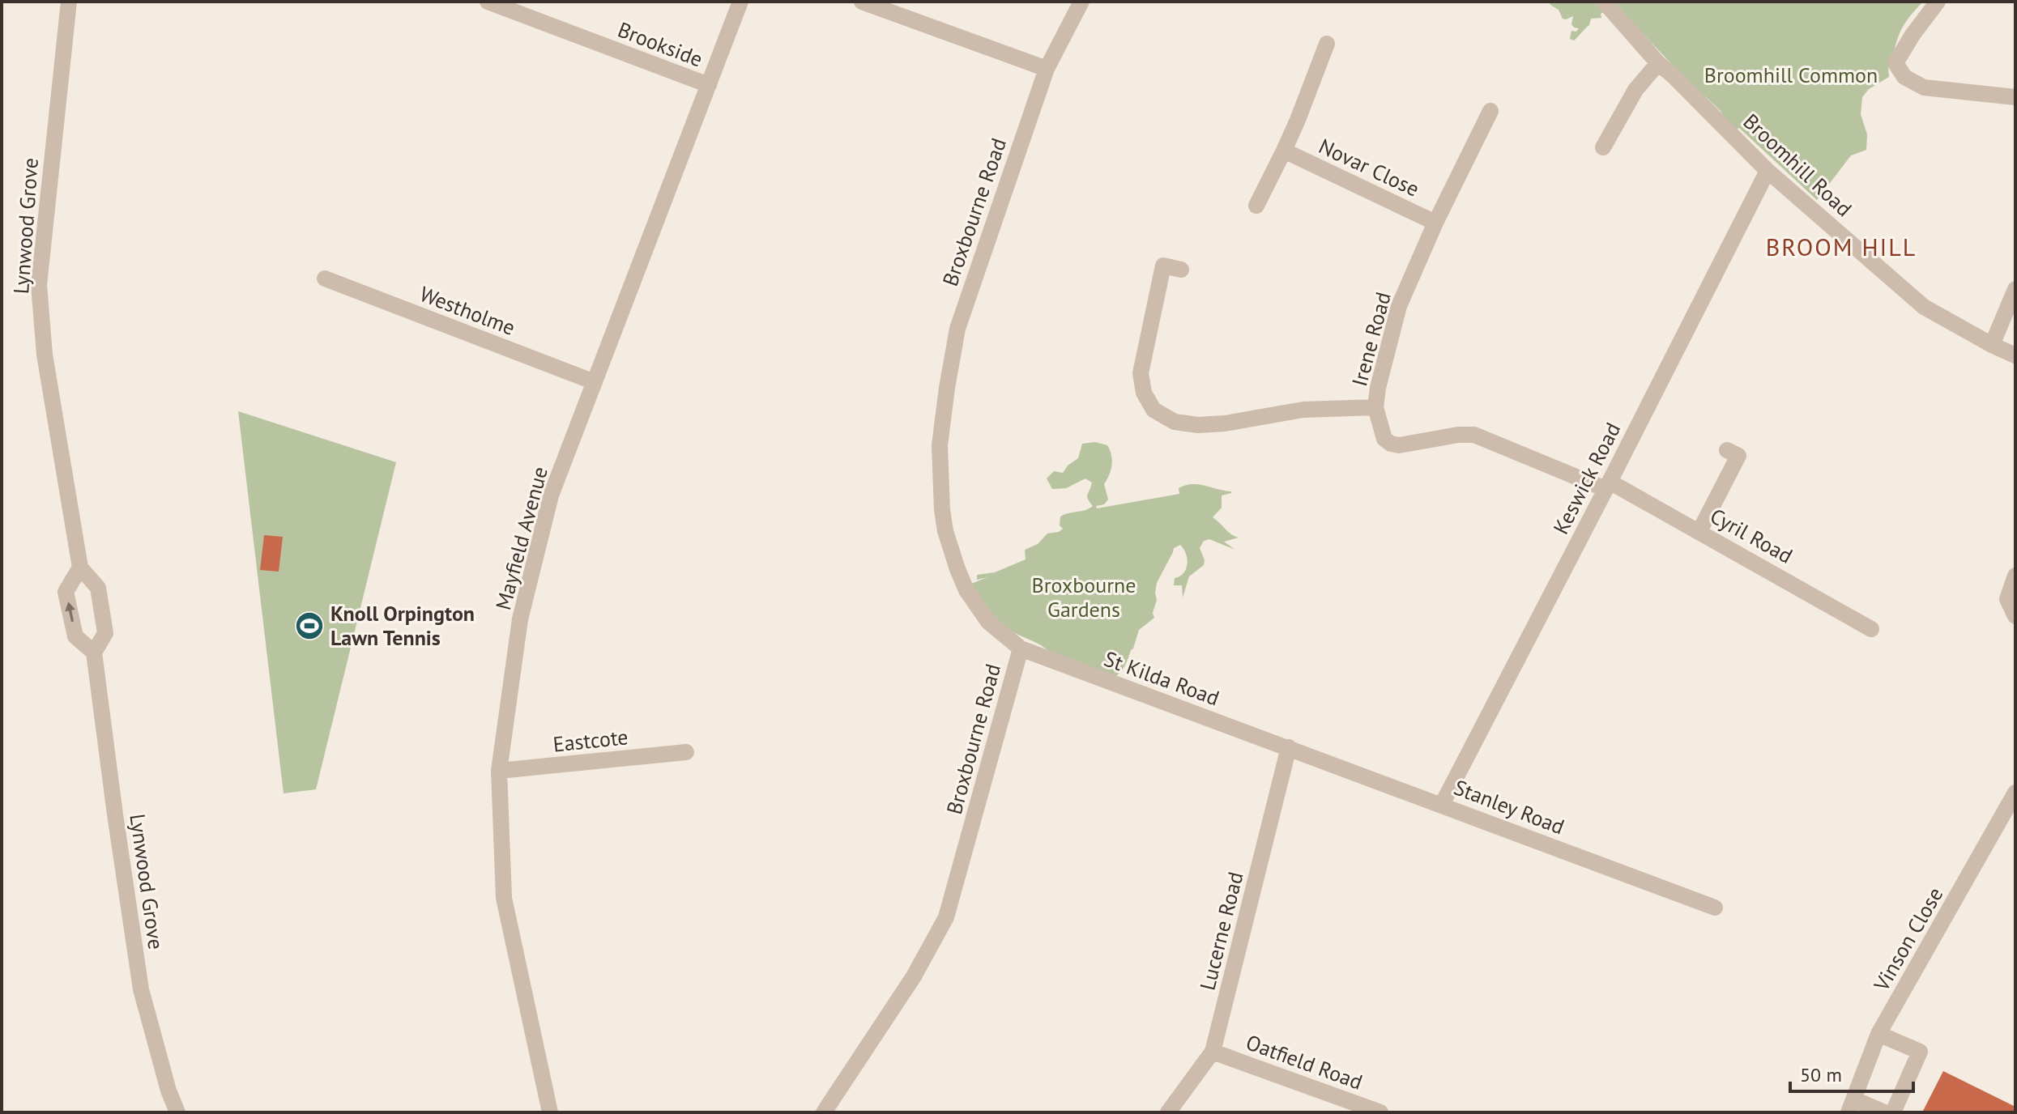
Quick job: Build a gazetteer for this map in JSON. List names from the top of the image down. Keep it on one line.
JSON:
{"streets":{"street":["Brookside","Broomhill Road","Novar Close","Broxbourne Road","Lynwood Grove","Westholme","Irene Road","Keswick Road","Cyril Road","Mayfield Avenue","St Kilda Road","Eastcote","Stanley Road","Lucerne Road","Vinson Close","Oatfield Road"]},"crossings":[["Brookside","Mayfield Avenue"],["Broomhill Road","Keswick Road"],["Novar Close","Irene Road"],["Broxbourne Road","St Kilda Road"],["Westholme","Mayfield Avenue"],["Irene Road","Keswick Road"],["Irene Road","Cyril Road"],["Keswick Road","Cyril Road"],["Keswick Road","Stanley Road"],["Mayfield Avenue","Eastcote"],["St Kilda Road","Stanley Road"],["St Kilda Road","Lucerne Road"],["Stanley Road","Lucerne Road"],["Lucerne Road","Oatfield Road"]],"districts":["BROOM HILL"],"parks":["Broomhill Common","Broxbourne Gardens"],"places":{"sports":["Knoll Orpington Lawn Tennis"]},"scale_bar":"50 m"}
